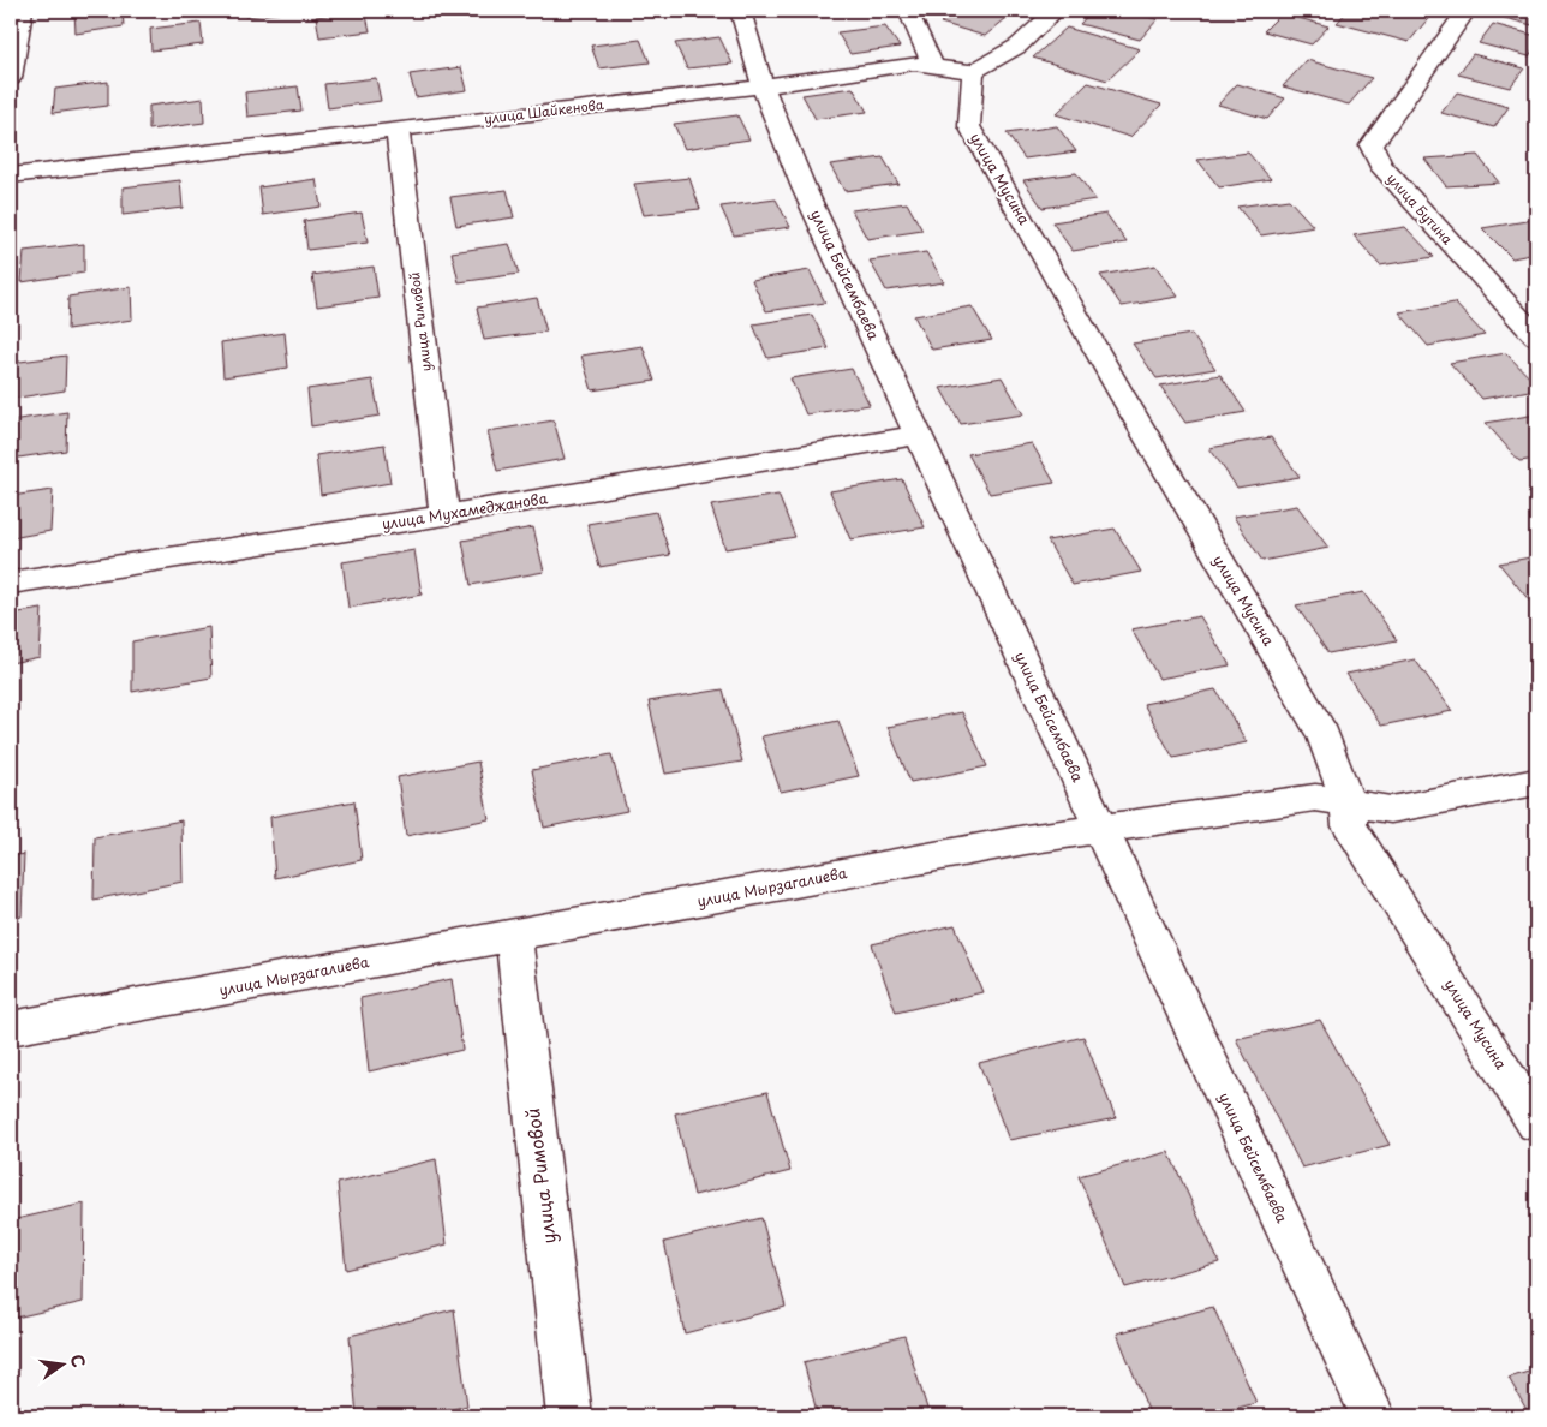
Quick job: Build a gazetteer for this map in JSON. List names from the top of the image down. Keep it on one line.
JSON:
{"streets":{"street":["улица Шайкенова","улица Мусина","улица Бутина","улица Бейсембаева","улица Римовой","улица Мухамеджанова","улица Мырзагалиева"]},"crossings":[["улица Шайкенова","улица Мусина"],["улица Шайкенова","улица Бейсембаева"],["улица Шайкенова","улица Римовой"],["улица Мусина","улица Мырзагалиева"],["улица Бейсембаева","улица Мухамеджанова"],["улица Бейсембаева","улица Мырзагалиева"],["улица Римовой","улица Мухамеджанова"],["улица Римовой","улица Мырзагалиева"]],"north":"right"}
